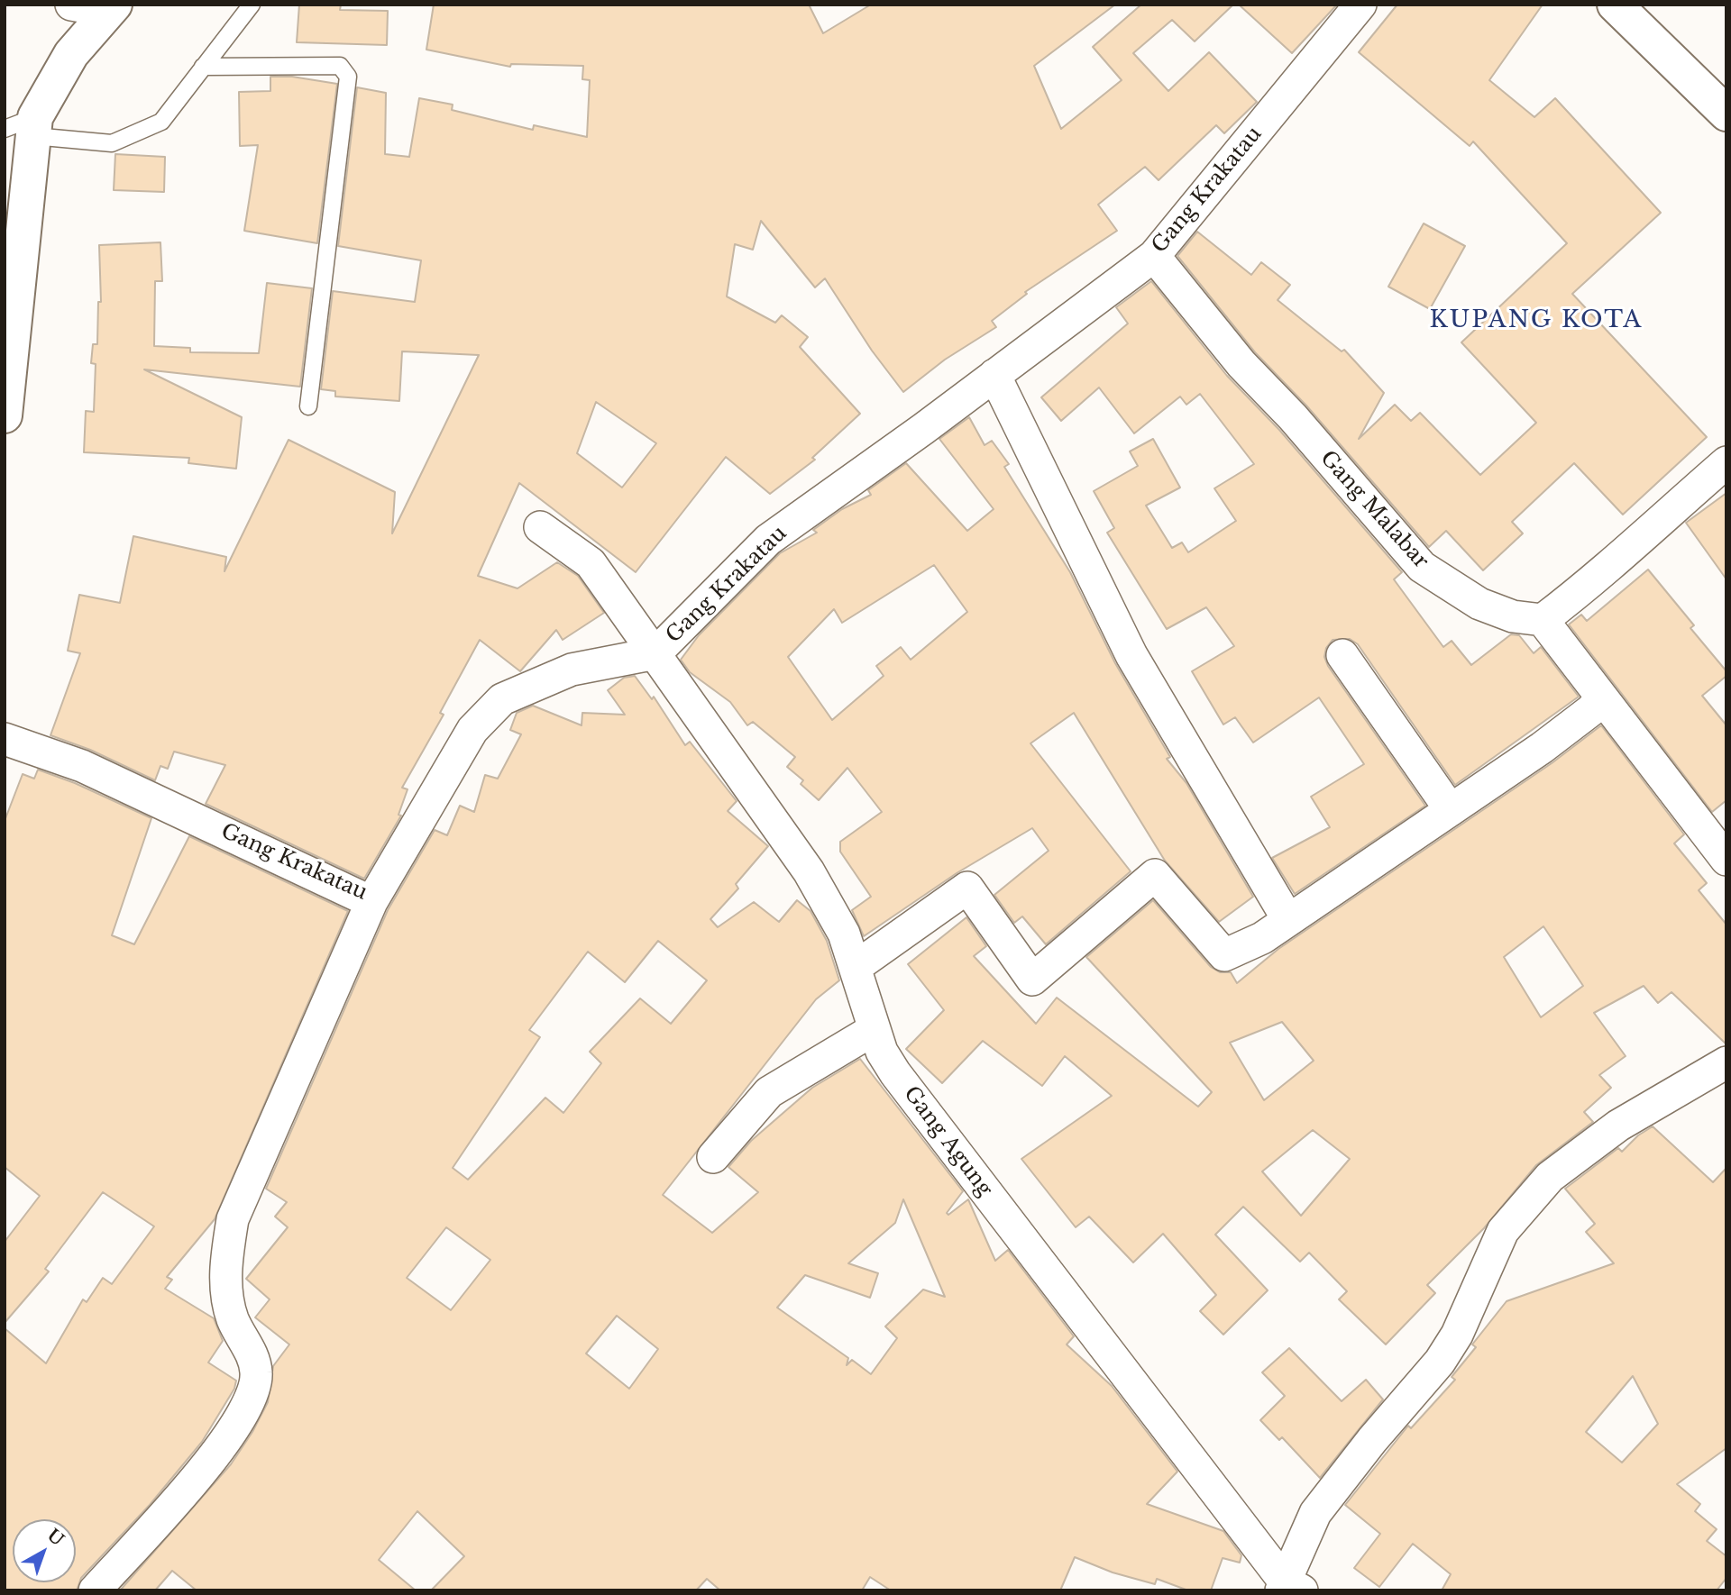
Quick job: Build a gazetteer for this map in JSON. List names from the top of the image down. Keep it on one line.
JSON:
{"streets":{"street":["Gang Krakatau","Gang Malabar","Gang Agung"]},"crossings":[["Gang Krakatau","Gang Malabar"],["Gang Krakatau","Gang Agung"]],"districts":["KUPANG KOTA"],"north":"top right"}
